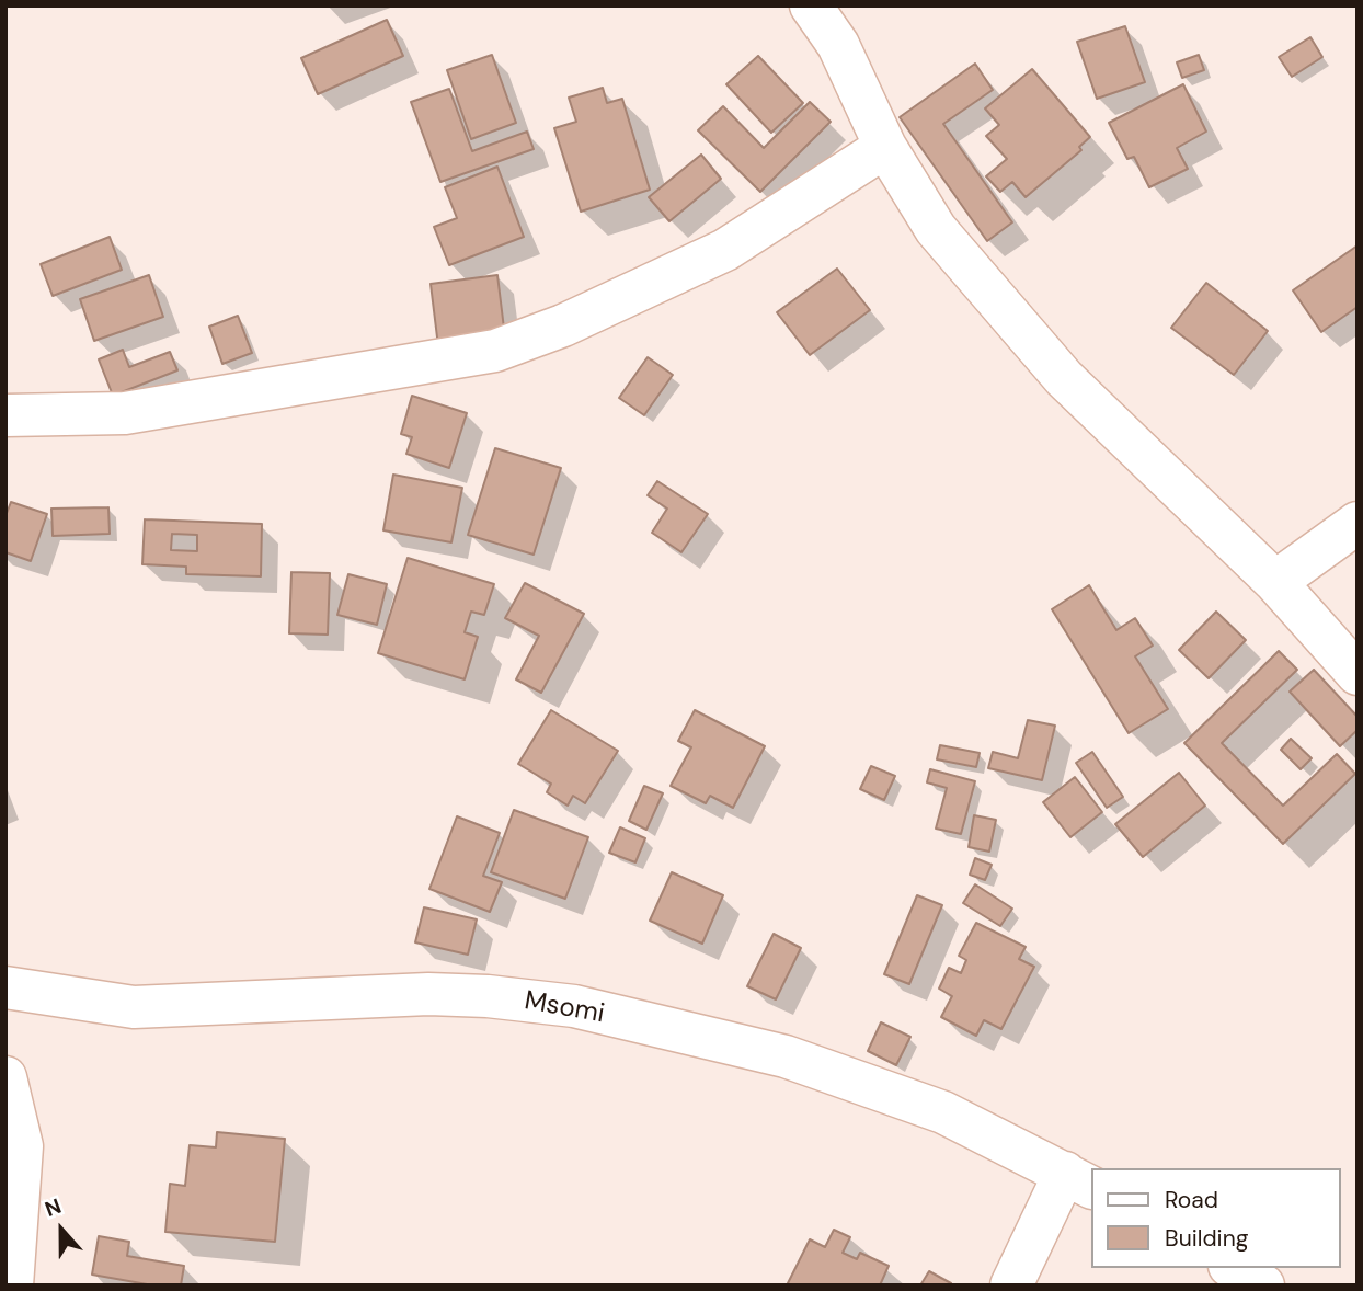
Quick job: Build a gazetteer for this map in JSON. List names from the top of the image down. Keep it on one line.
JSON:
{"streets":{"street":["Msomi"]},"legend":["Road","Building"],"north":"top"}
